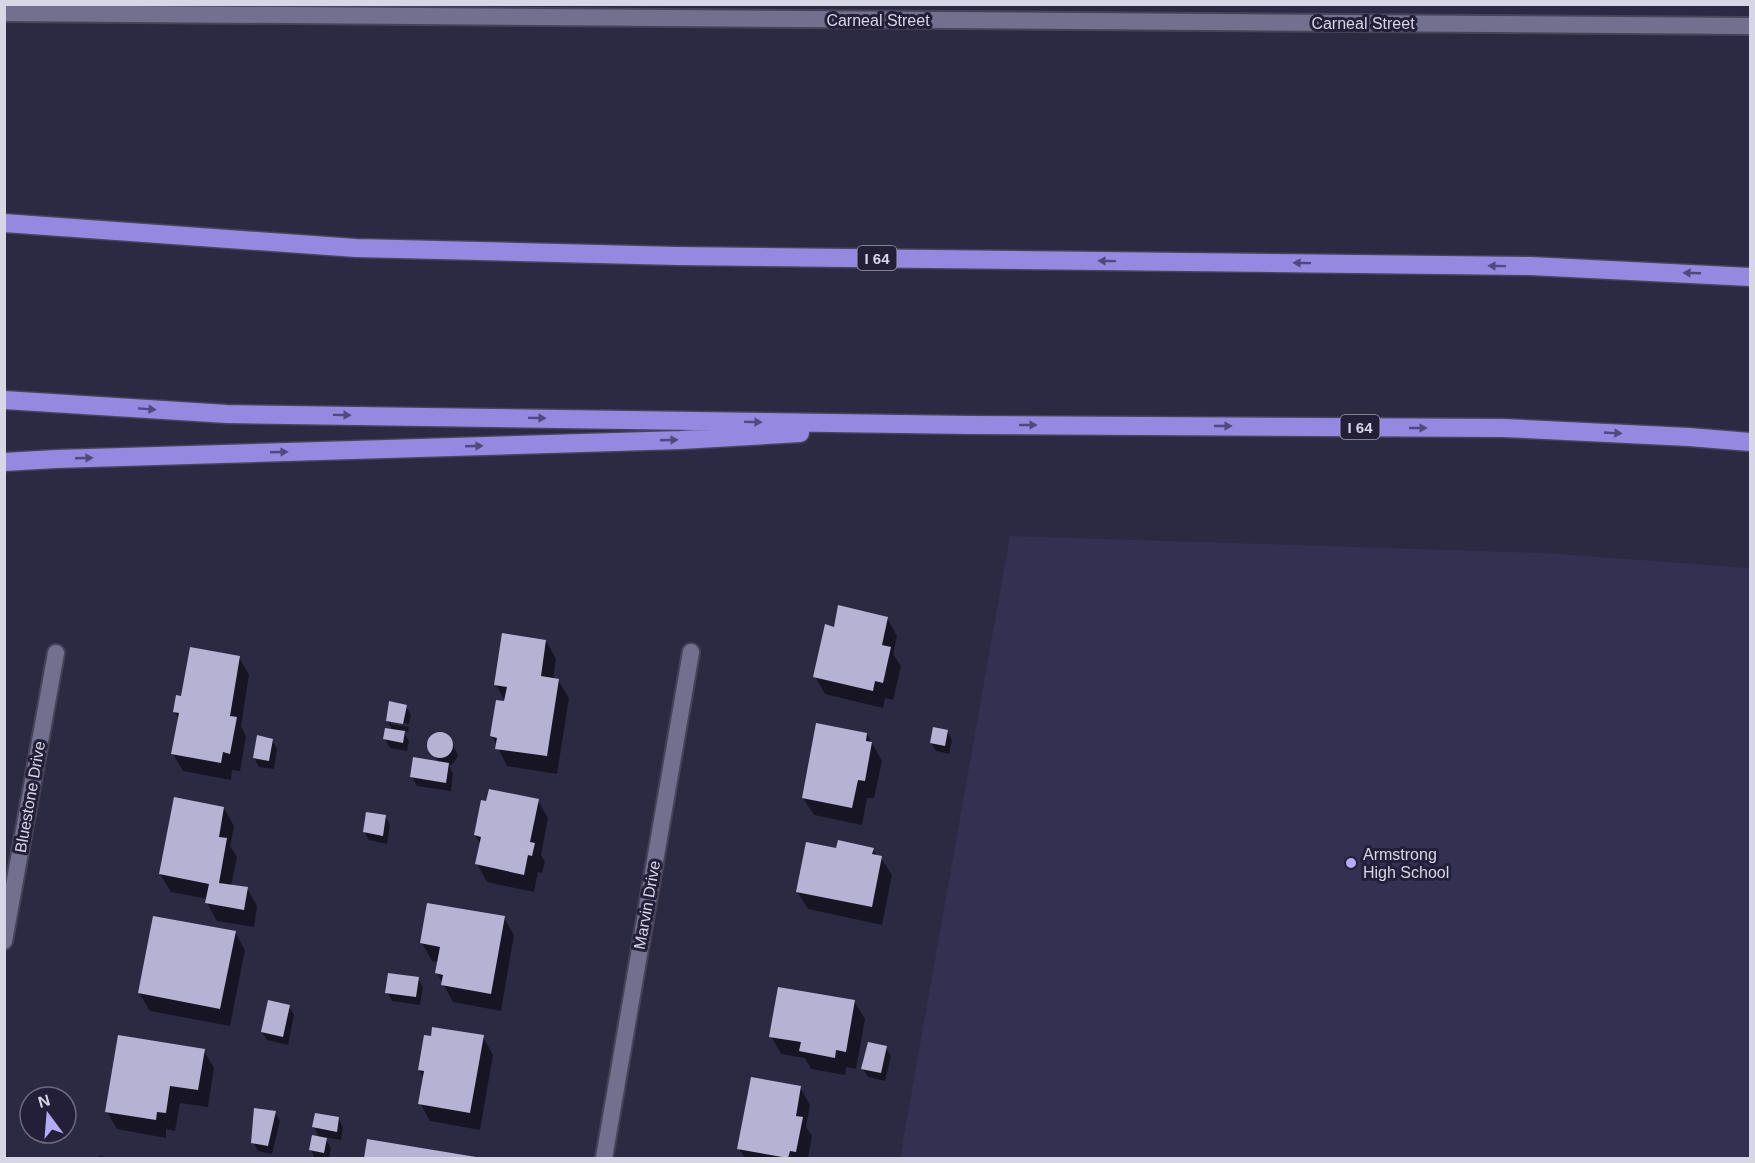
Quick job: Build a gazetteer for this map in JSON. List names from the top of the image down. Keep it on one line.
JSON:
{"streets":{"highway":["I 64"],"street":["Carneal Street","Bluestone Drive","Marvin Drive"]},"places":["Armstrong High School"],"north":"top"}
